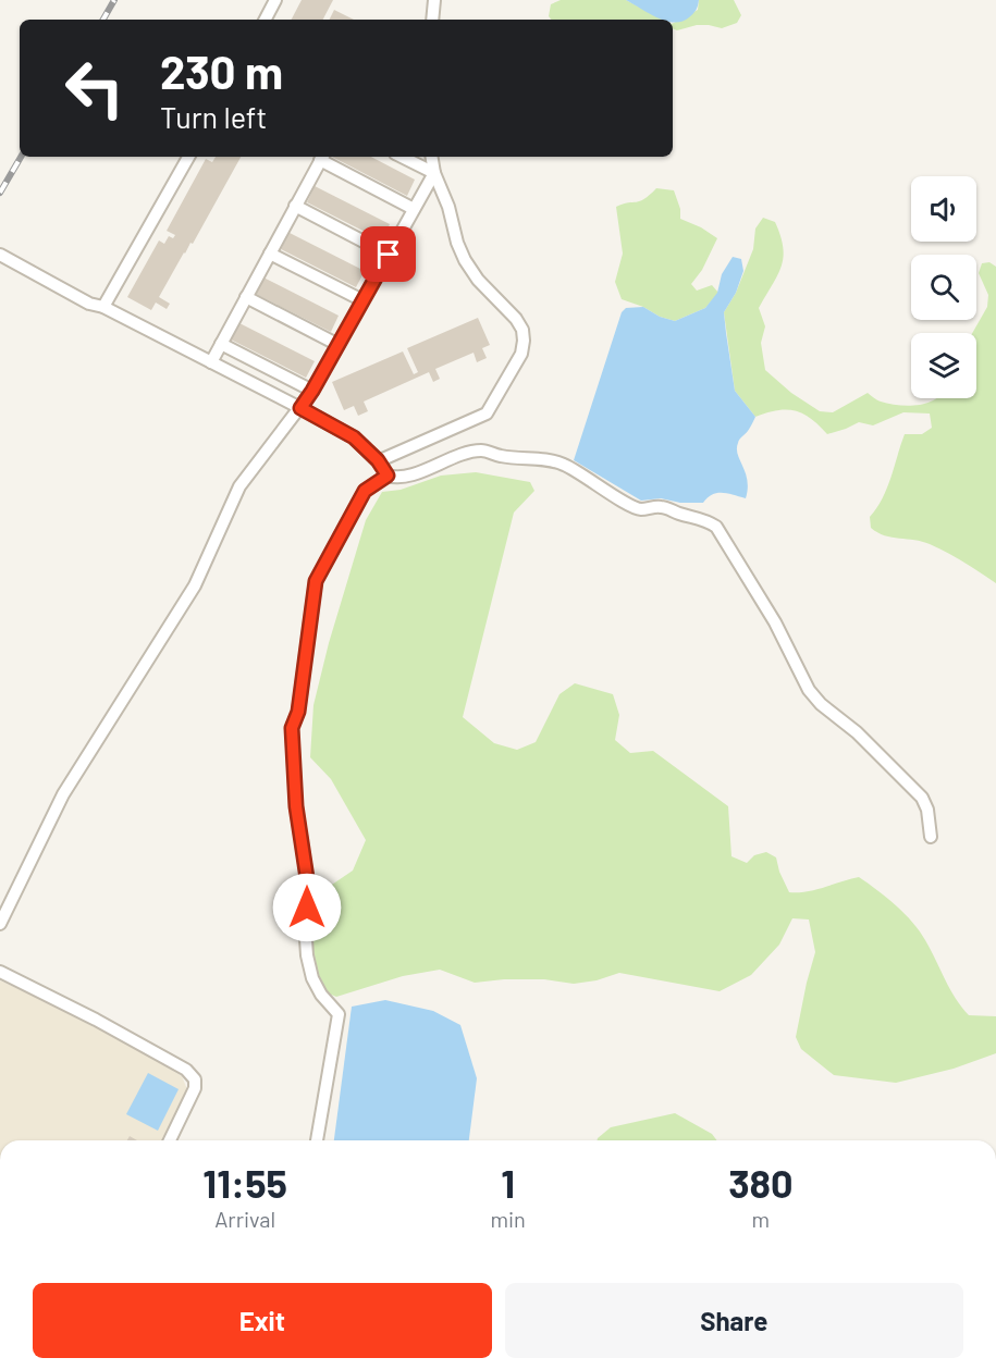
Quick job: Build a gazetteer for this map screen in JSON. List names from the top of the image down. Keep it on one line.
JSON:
{"page":{"turn":["230 m","Turn left"],"eta":["11:55","Arrival","1","min","380","m"],"buttons":["Exit","Share"]}}
